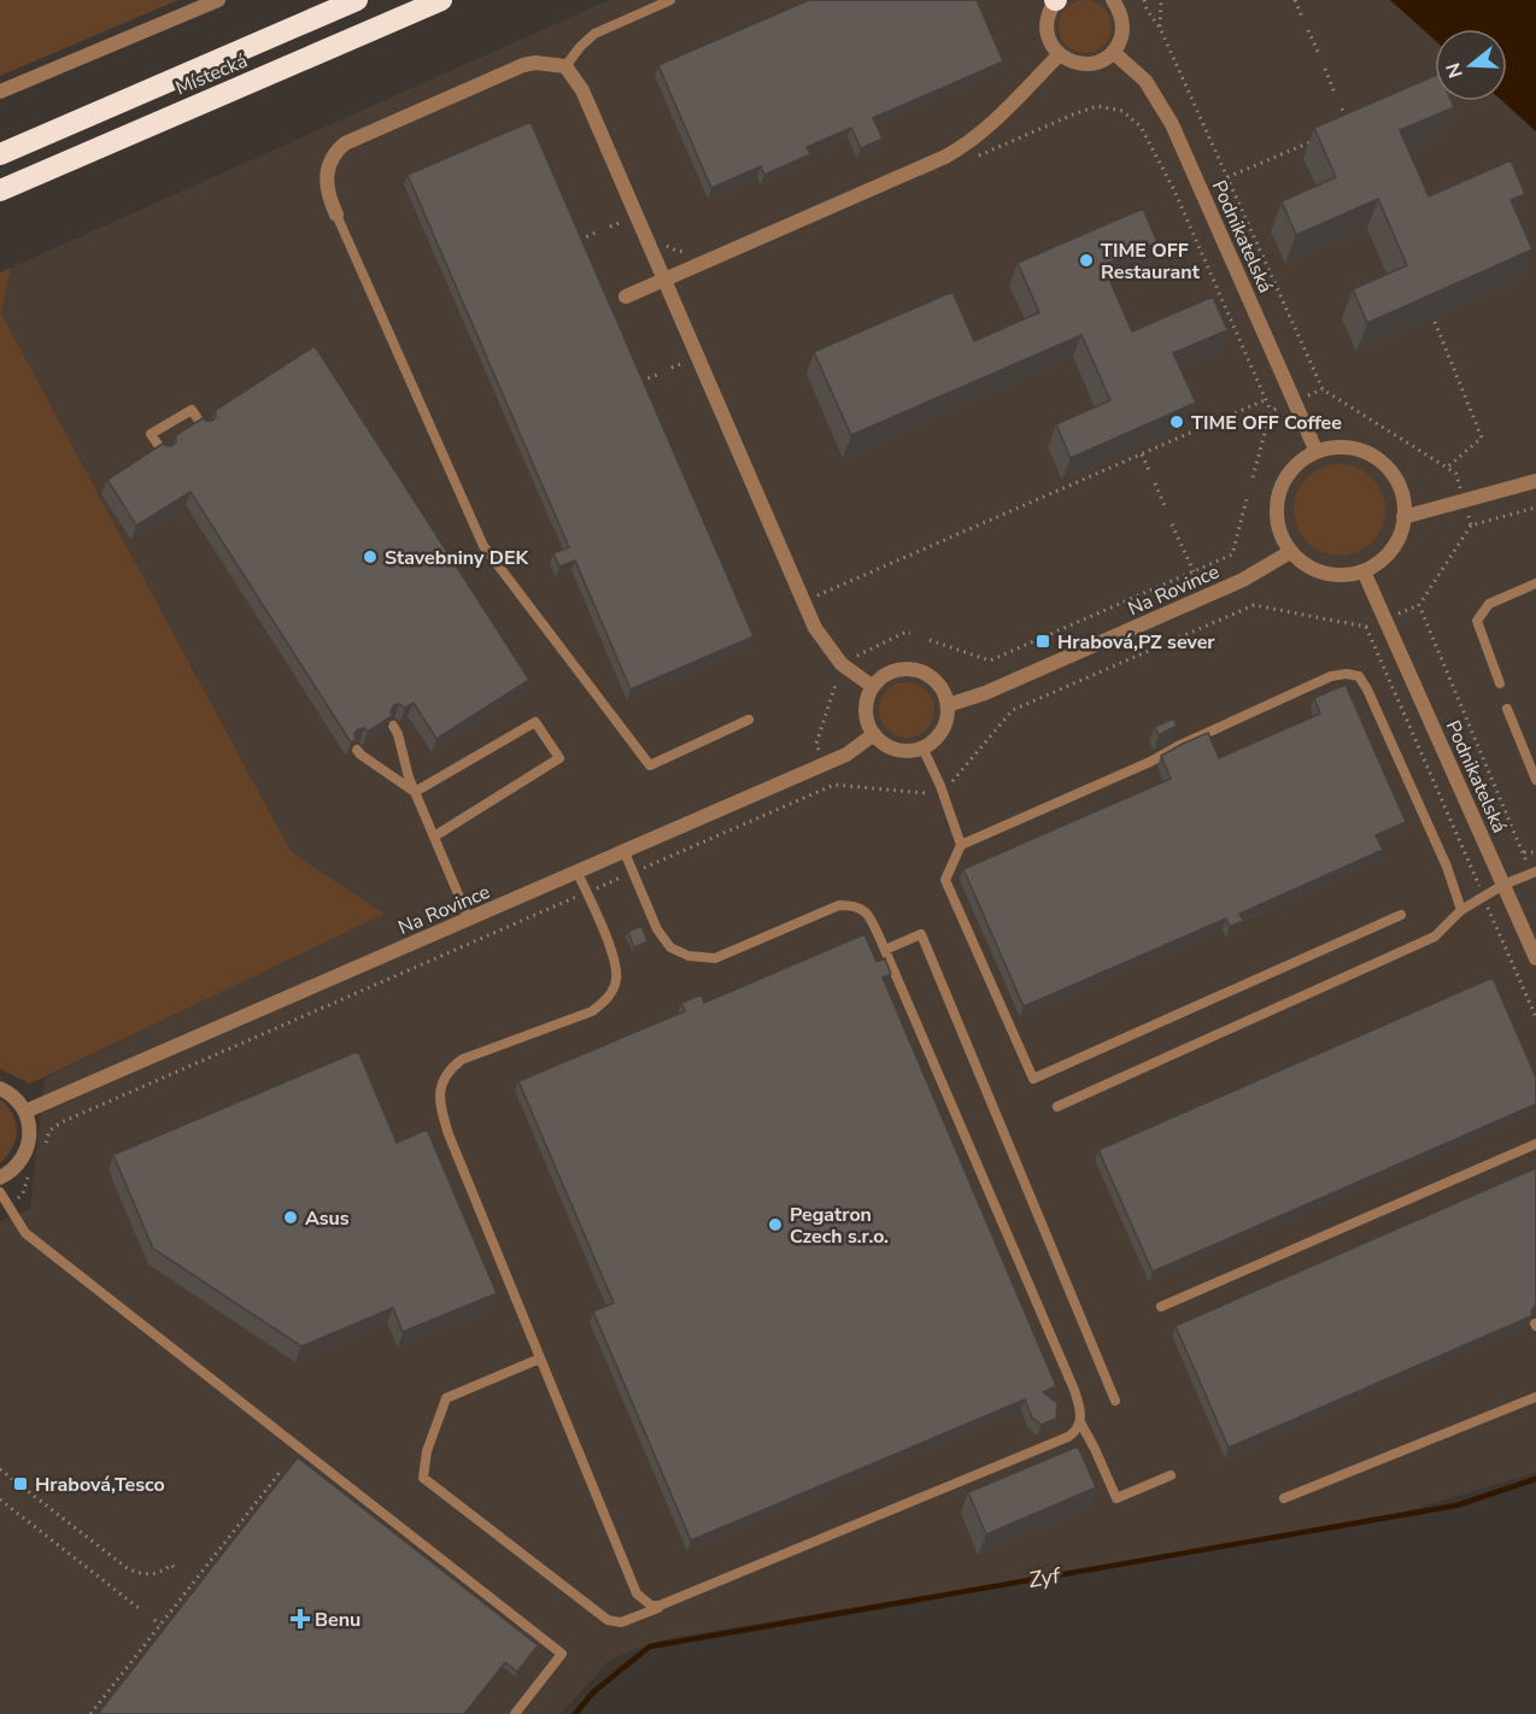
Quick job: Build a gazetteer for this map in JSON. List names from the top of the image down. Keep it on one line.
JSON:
{"streets":{"highway":["Místecká"],"street":["Podnikatelská","Na Rovince"]},"crossings":[["Podnikatelská","Na Rovince"]],"water":["Zyf"],"places":{"other":["TIME OFF Restaurant","TIME OFF Coffee","Stavebniny DEK","Asus","Pegatron Czech s.r.o."],"transit":["Hrabová,PZ sever","Hrabová,Tesco"],"health":["Benu"]},"north":"left"}
